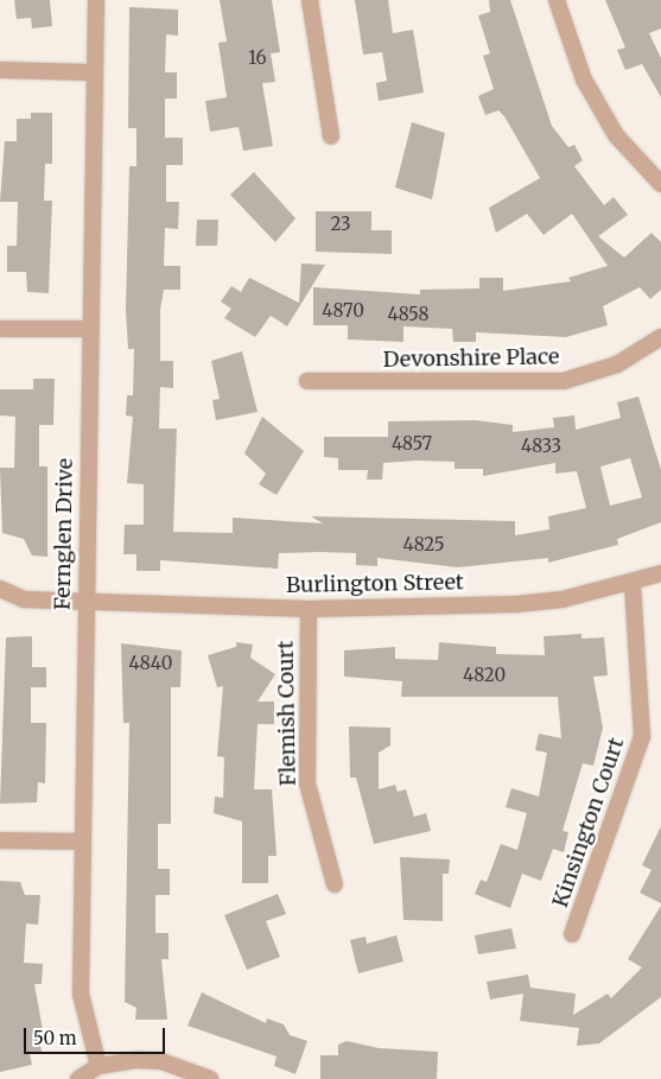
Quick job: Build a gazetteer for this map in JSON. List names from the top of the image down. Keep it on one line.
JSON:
{"streets":{"street":["Devonshire Place","Fernglen Drive","Burlington Street","Flemish Court","Kinsington Court"]},"crossings":[["Fernglen Drive","Burlington Street"],["Burlington Street","Flemish Court"],["Burlington Street","Kinsington Court"]],"house_numbers":["16","23","4870","4858","4857","4833","4825","4840","4820"],"scale_bar":"50 m"}
